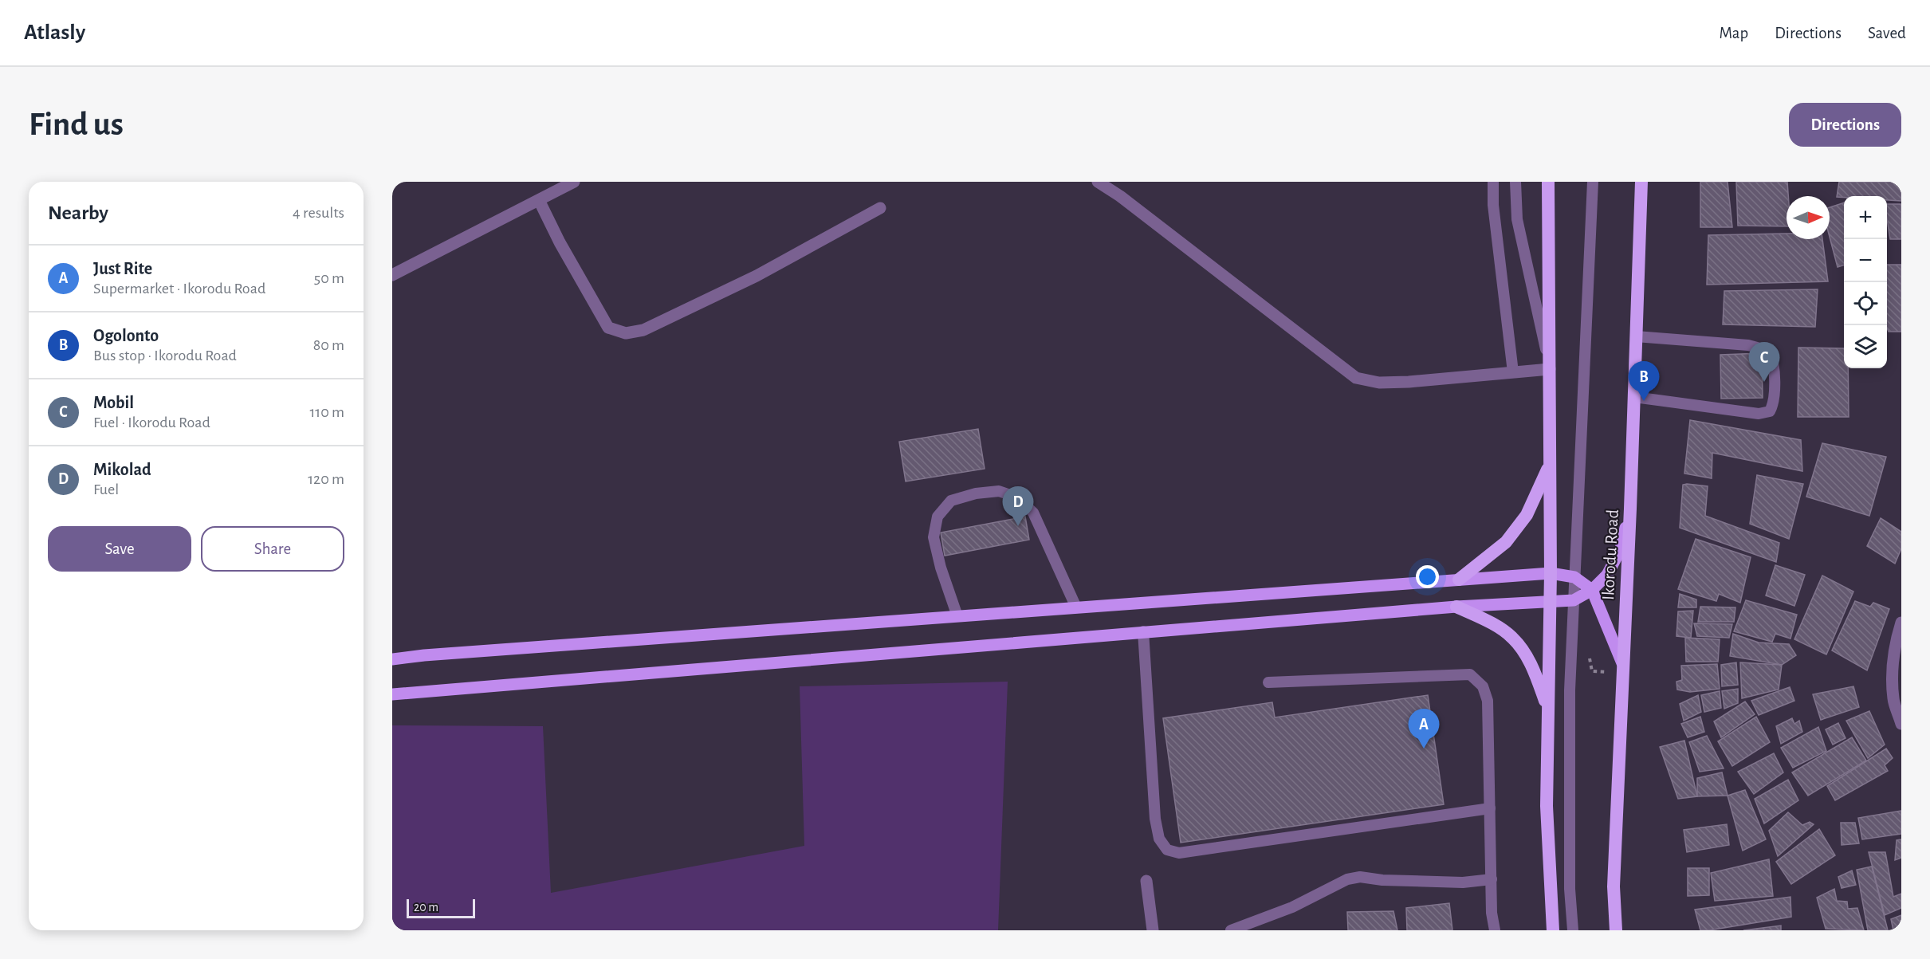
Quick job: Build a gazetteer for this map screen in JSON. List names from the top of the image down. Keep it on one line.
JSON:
{"streets":{"highway":["Ikorodu Road"]},"scale_bar":"20 m","north":"right","page":{"header":"Atlasly","nav":["Map","Directions","Saved"],"buttons":["Directions",["Save","Share"]],"title":"Find us","heading":["Nearby","4 results"],"map_buttons":["+","−"],"list":[{"mark":"A","name":"Just Rite","note":"Supermarket · Ikorodu Road","value":"50 m"},{"mark":"B","name":"Ogolonto","note":"Bus stop · Ikorodu Road","value":"80 m"},{"mark":"C","name":"Mobil","note":"Fuel · Ikorodu Road","value":"110 m"},{"mark":"D","name":"Mikolad","note":"Fuel","value":"120 m"}],"pins":["C","B","D","A"],"scale":"20 m"}}
